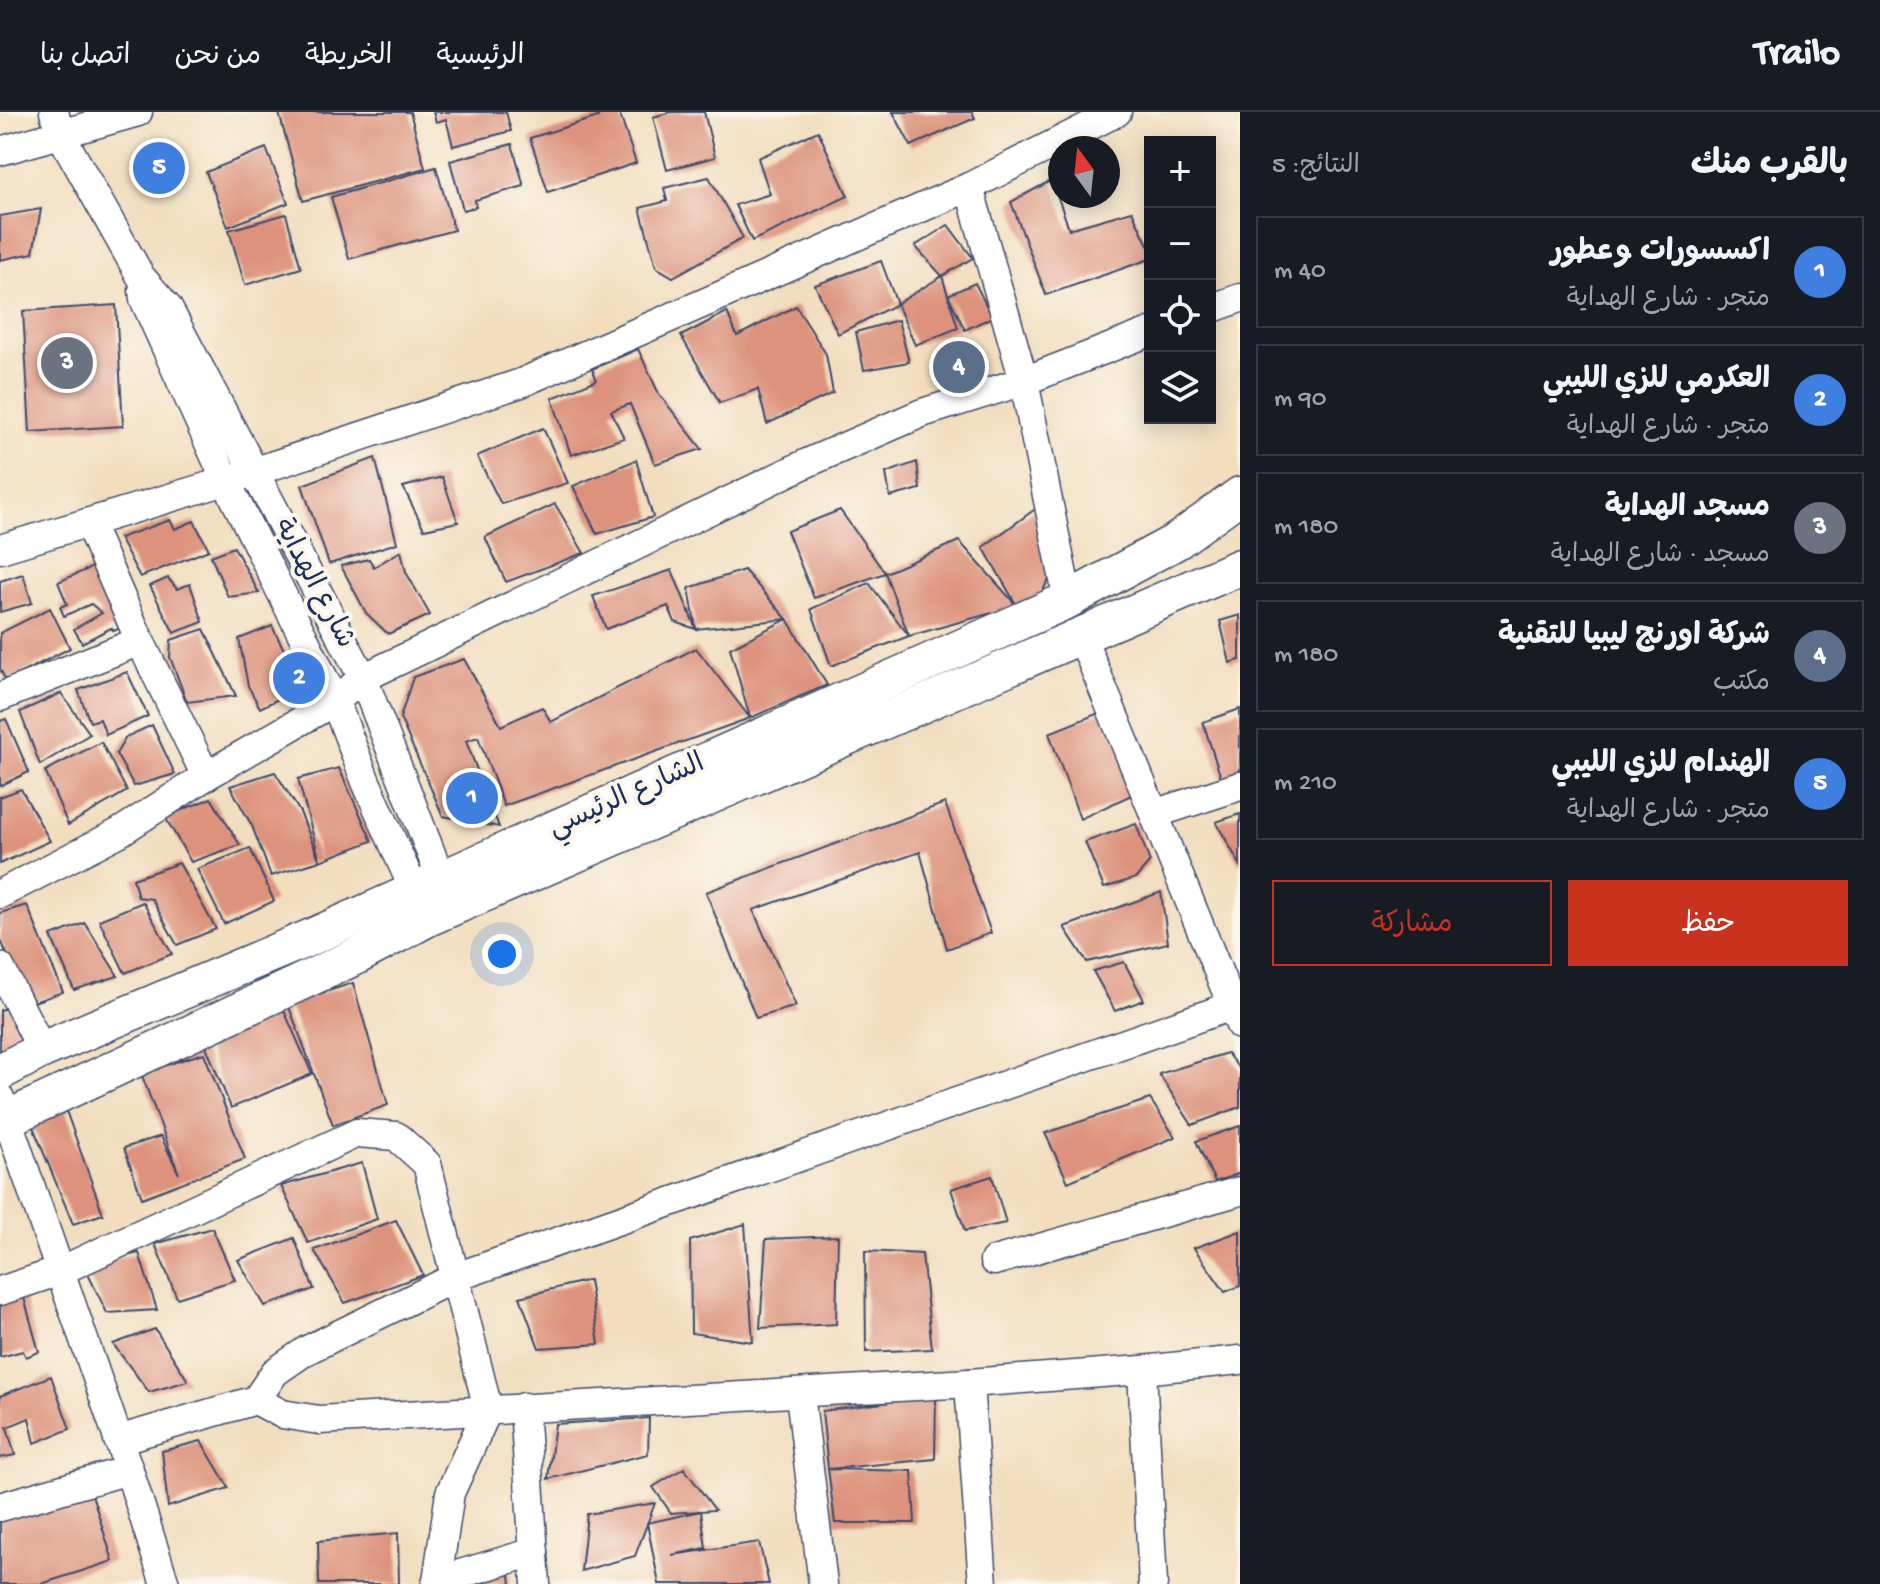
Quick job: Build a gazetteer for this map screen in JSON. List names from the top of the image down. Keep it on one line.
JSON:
{"streets":{"street":["شارع الهداية","الشارع الرئيسي"]},"crossings":[["شارع الهداية","الشارع الرئيسي"]],"north":"top","page":{"header":"Trailo","nav":["الرئيسية","الخريطة","من نحن","اتصل بنا"],"heading":["بالقرب منك","النتائج: 5"],"map_buttons":["+","−"],"pins":["5","3","4","2","1"],"list":[{"mark":"1","name":"اكسسورات وعطور","note":"متجر · شارع الهداية","value":"40 m"},{"mark":"2","name":"العكرمي للزي الليبي","note":"متجر · شارع الهداية","value":"90 m"},{"mark":"3","name":"مسجد الهداية","note":"مسجد · شارع الهداية","value":"180 m"},{"mark":"4","name":"شركة اورنج ليبيا للتقنية","note":"مكتب","value":"180 m"},{"mark":"5","name":"الهندام للزي الليبي","note":"متجر · شارع الهداية","value":"210 m"}],"buttons":["حفظ","مشاركة"]}}
